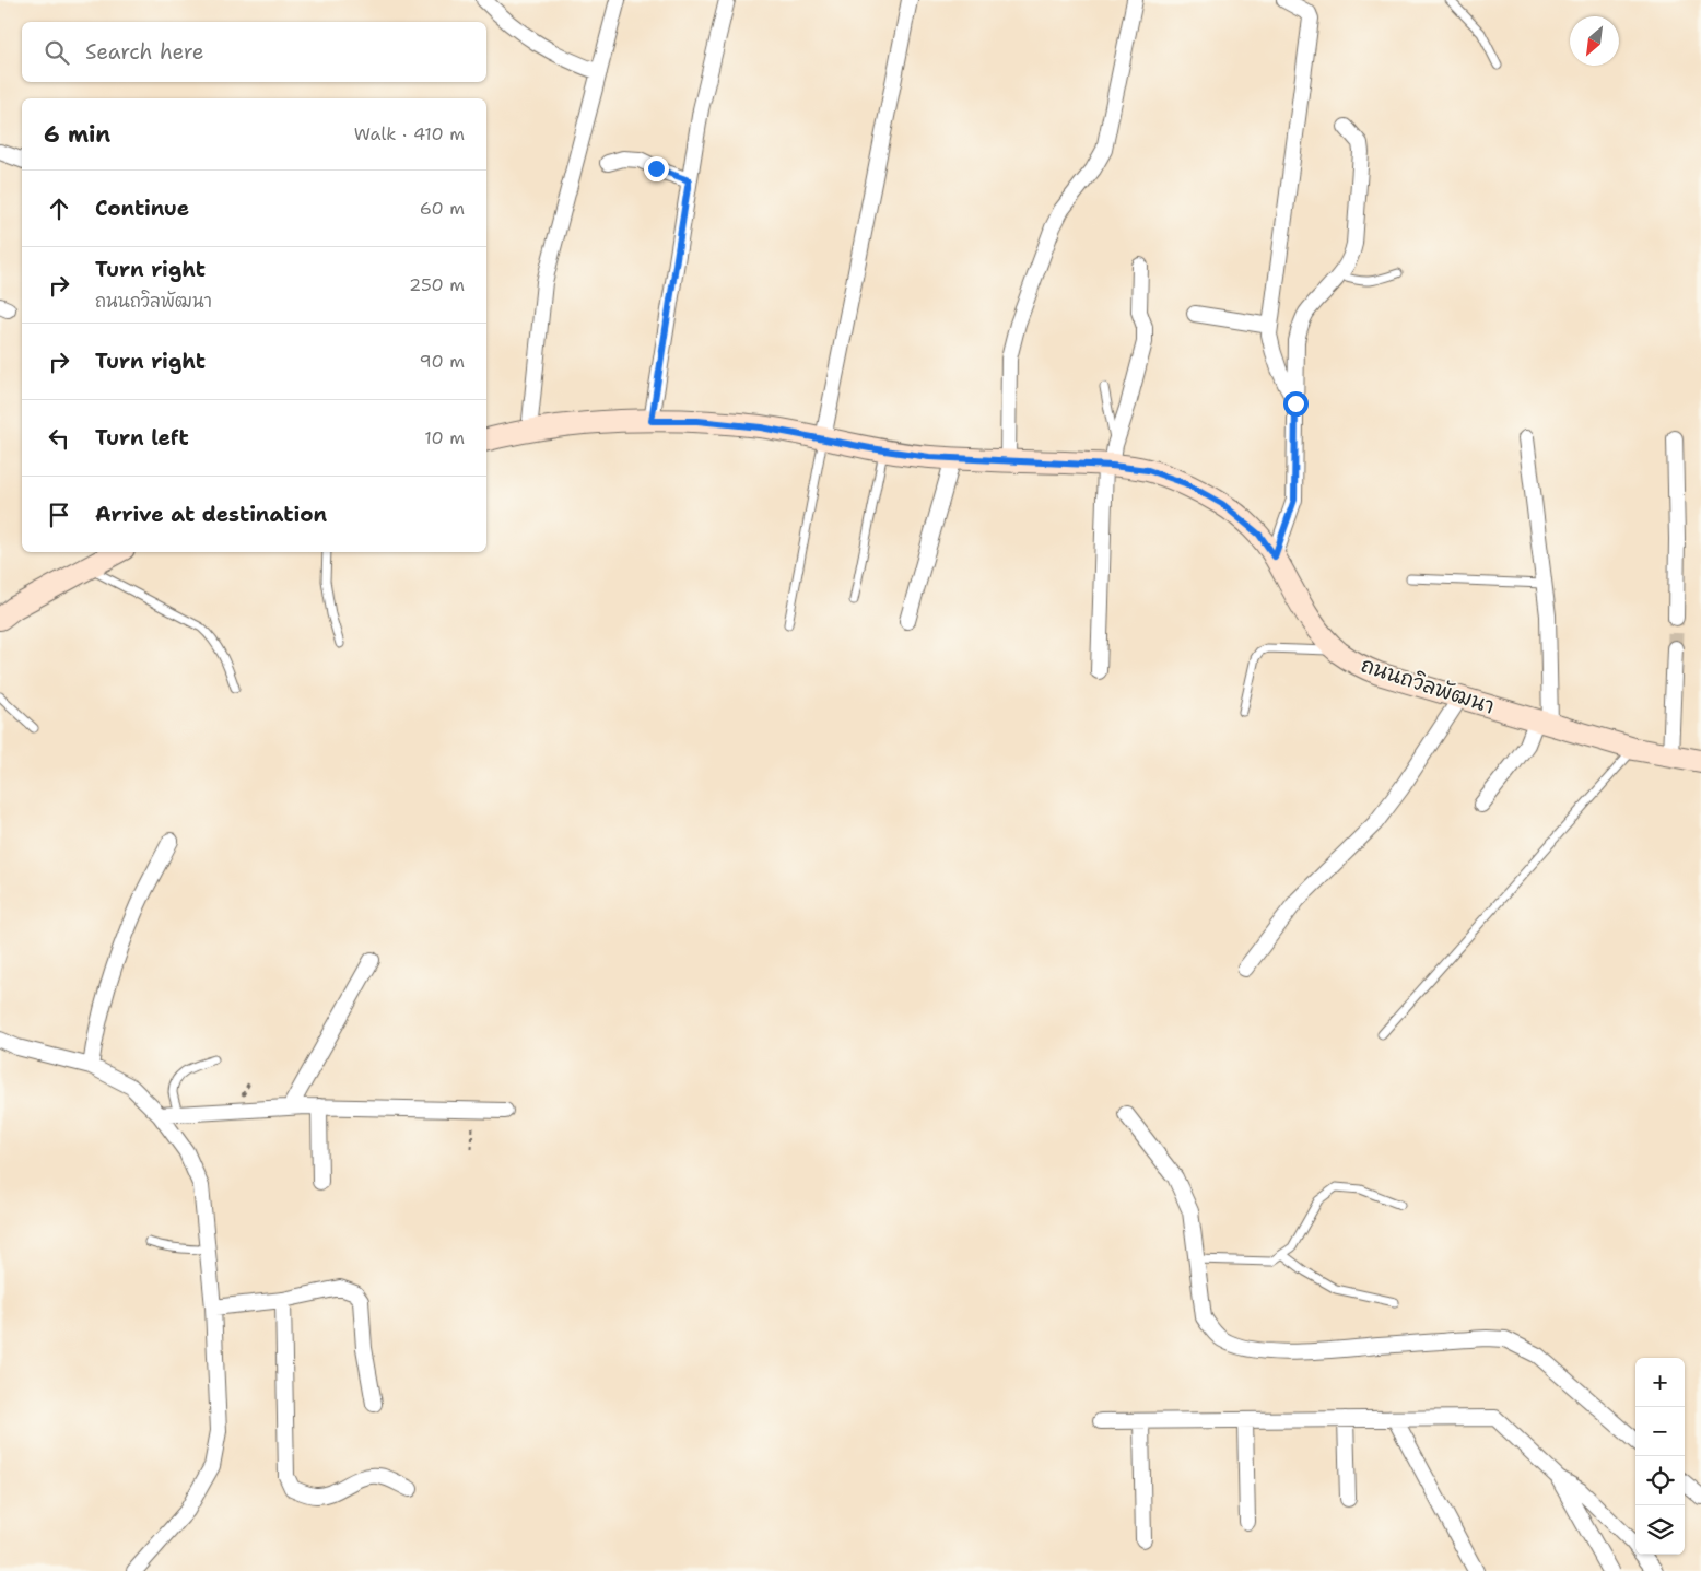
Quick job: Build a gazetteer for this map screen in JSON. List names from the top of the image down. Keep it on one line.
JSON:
{"streets":{"street":["ถนนถวิลพัฒนา"]},"north":"bottom left","page":{"search":"Search here","heading":["6 min","Walk · 410 m"],"list":[["Continue","60 m"],["Turn right","ถนนถวิลพัฒนา","250 m"],["Turn right","90 m"],["Turn left","10 m"],"Arrive at destination"],"map_buttons":["+","−"]}}
